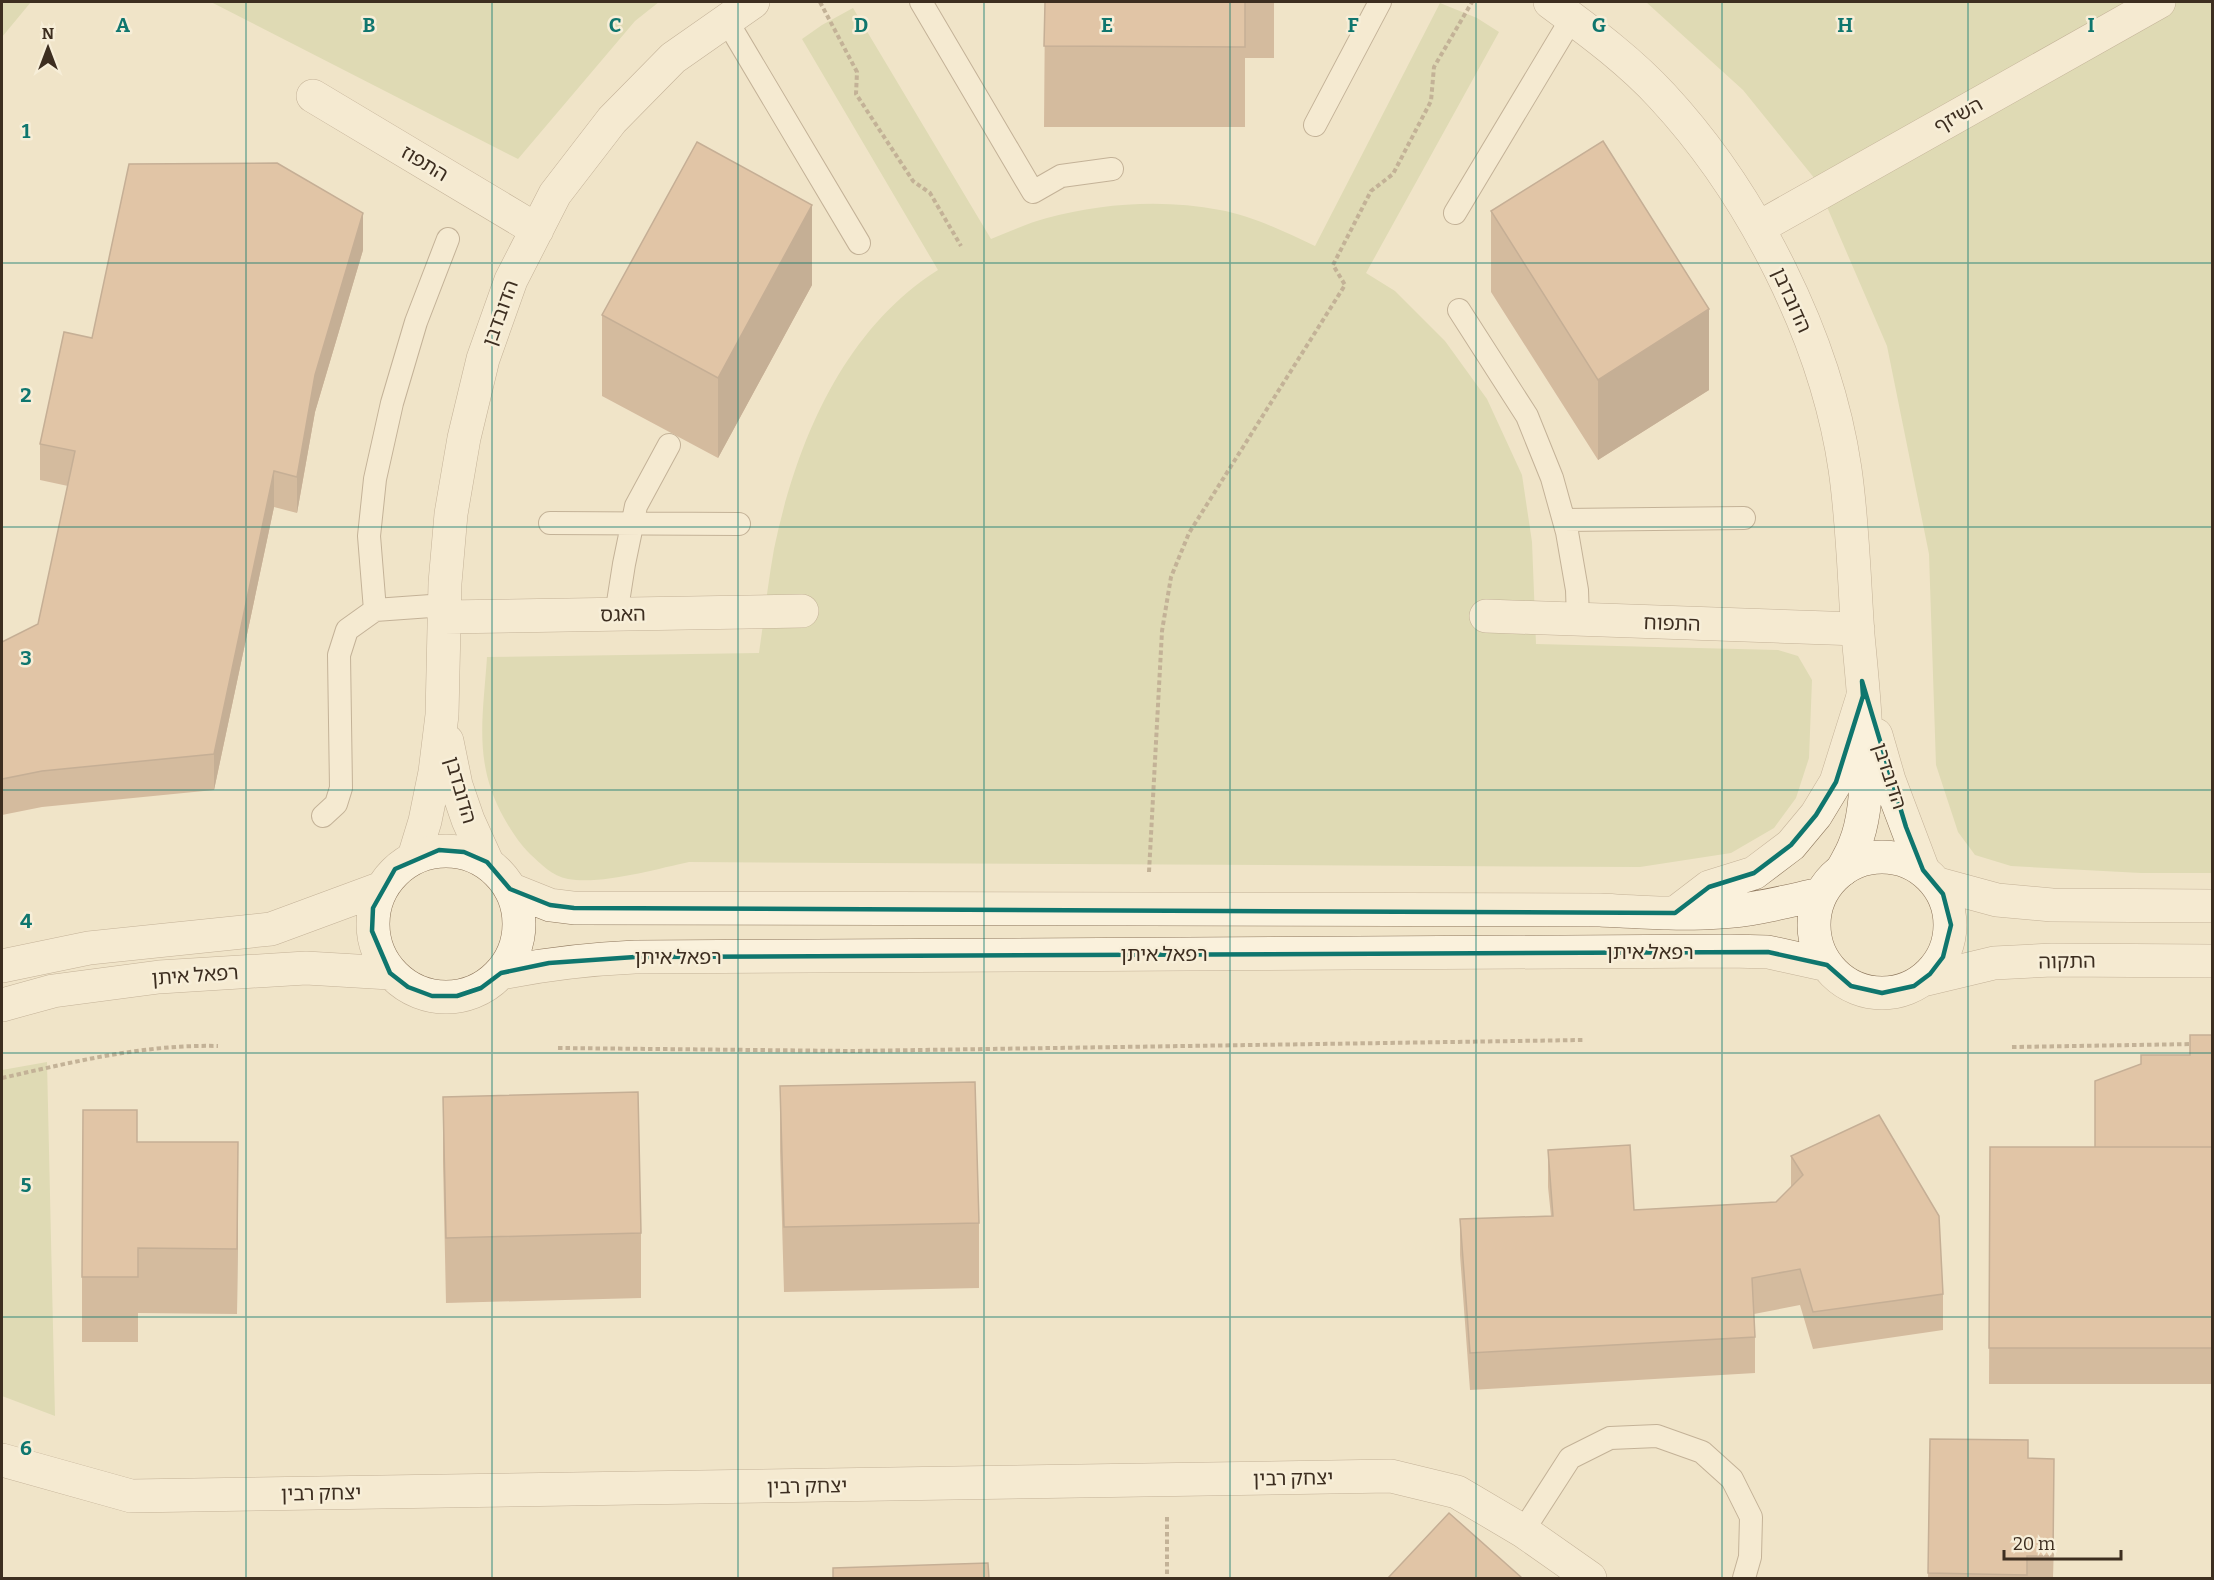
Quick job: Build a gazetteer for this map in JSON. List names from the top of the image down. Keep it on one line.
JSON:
{"streets":{"street":["השיזף","התפוז","הדובדבן","האגס","התפוח","רפאל איתן","התקוה","יצחק רבין"]},"crossings":[["השיזף","הדובדבן"],["התפוז","הדובדבן"],["הדובדבן","האגס"],["הדובדבן","התפוח"],["הדובדבן","רפאל איתן"],["הדובדבן","התקוה"],["רפאל איתן","התקוה"]],"scale_bar":"20 m","north":"top","grid":{"columns":["A","B","C","D","E","F","G","H","I"],"rows":["1","2","3","4","5","6"]}}
